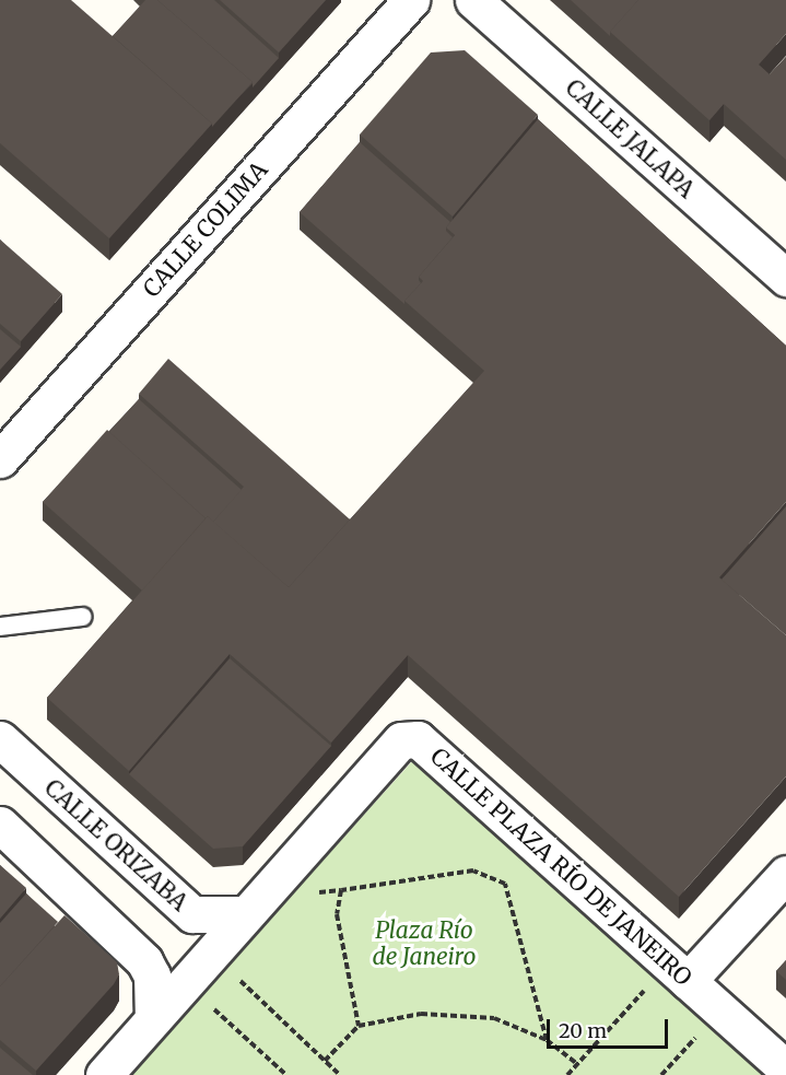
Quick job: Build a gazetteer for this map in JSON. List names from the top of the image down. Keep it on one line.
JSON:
{"streets":{"street":["CALLE JALAPA","CALLE COLIMA","CALLE ORIZABA","CALLE PLAZA RÍO DE JANEIRO"]},"crossings":[["CALLE ORIZABA","CALLE PLAZA RÍO DE JANEIRO"]],"parks":["Plaza Río de Janeiro"],"scale_bar":"20 m"}
